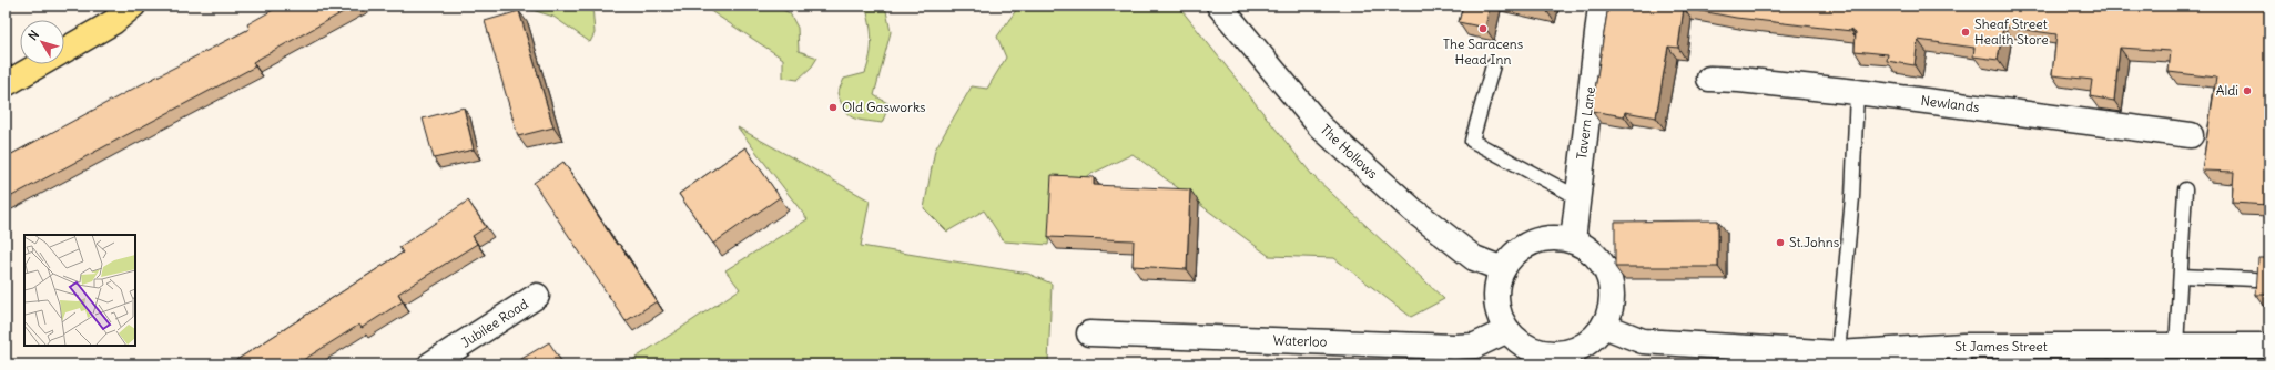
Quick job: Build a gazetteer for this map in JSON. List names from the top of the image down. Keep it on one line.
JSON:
{"streets":{"main road":["Newlands","Tavern Lane","The Hollows","Jubilee Road","Waterloo","St James Street"]},"crossings":[["Tavern Lane","The Hollows"],["Tavern Lane","Waterloo"],["Tavern Lane","St James Street"],["The Hollows","Waterloo"],["The Hollows","St James Street"],["Waterloo","St James Street"]],"places":["The Saracens Head Inn","Sheaf Street Health Store","Aldi","Old Gasworks","St.Johns"],"north":"top left"}
